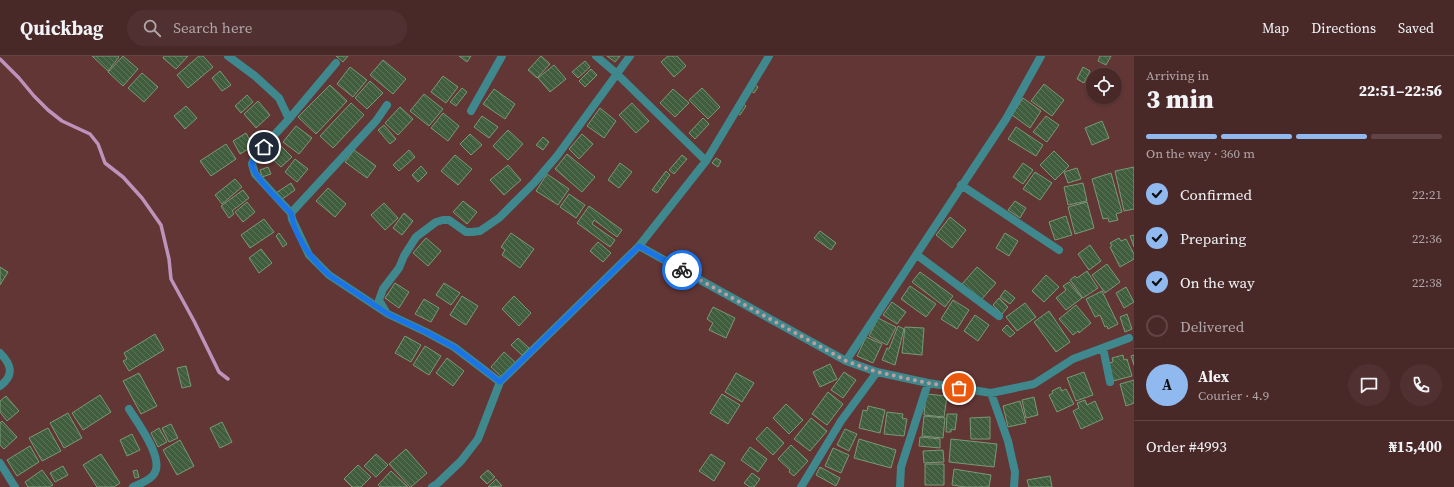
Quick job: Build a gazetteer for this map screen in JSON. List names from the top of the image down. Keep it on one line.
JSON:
{"page":{"header":"Quickbag","search":"Search here","nav":["Map","Directions","Saved"],"heading":["3 min","Arriving in","22:51–22:56"],"panel":["Alex","Courier · 4.9","Order #4993","₦15,400"],"bar":"On the way · 360 m","list":[["Confirmed","22:21"],["Preparing","22:36"],["On the way","22:38"],"Delivered"],"round":"A"}}
